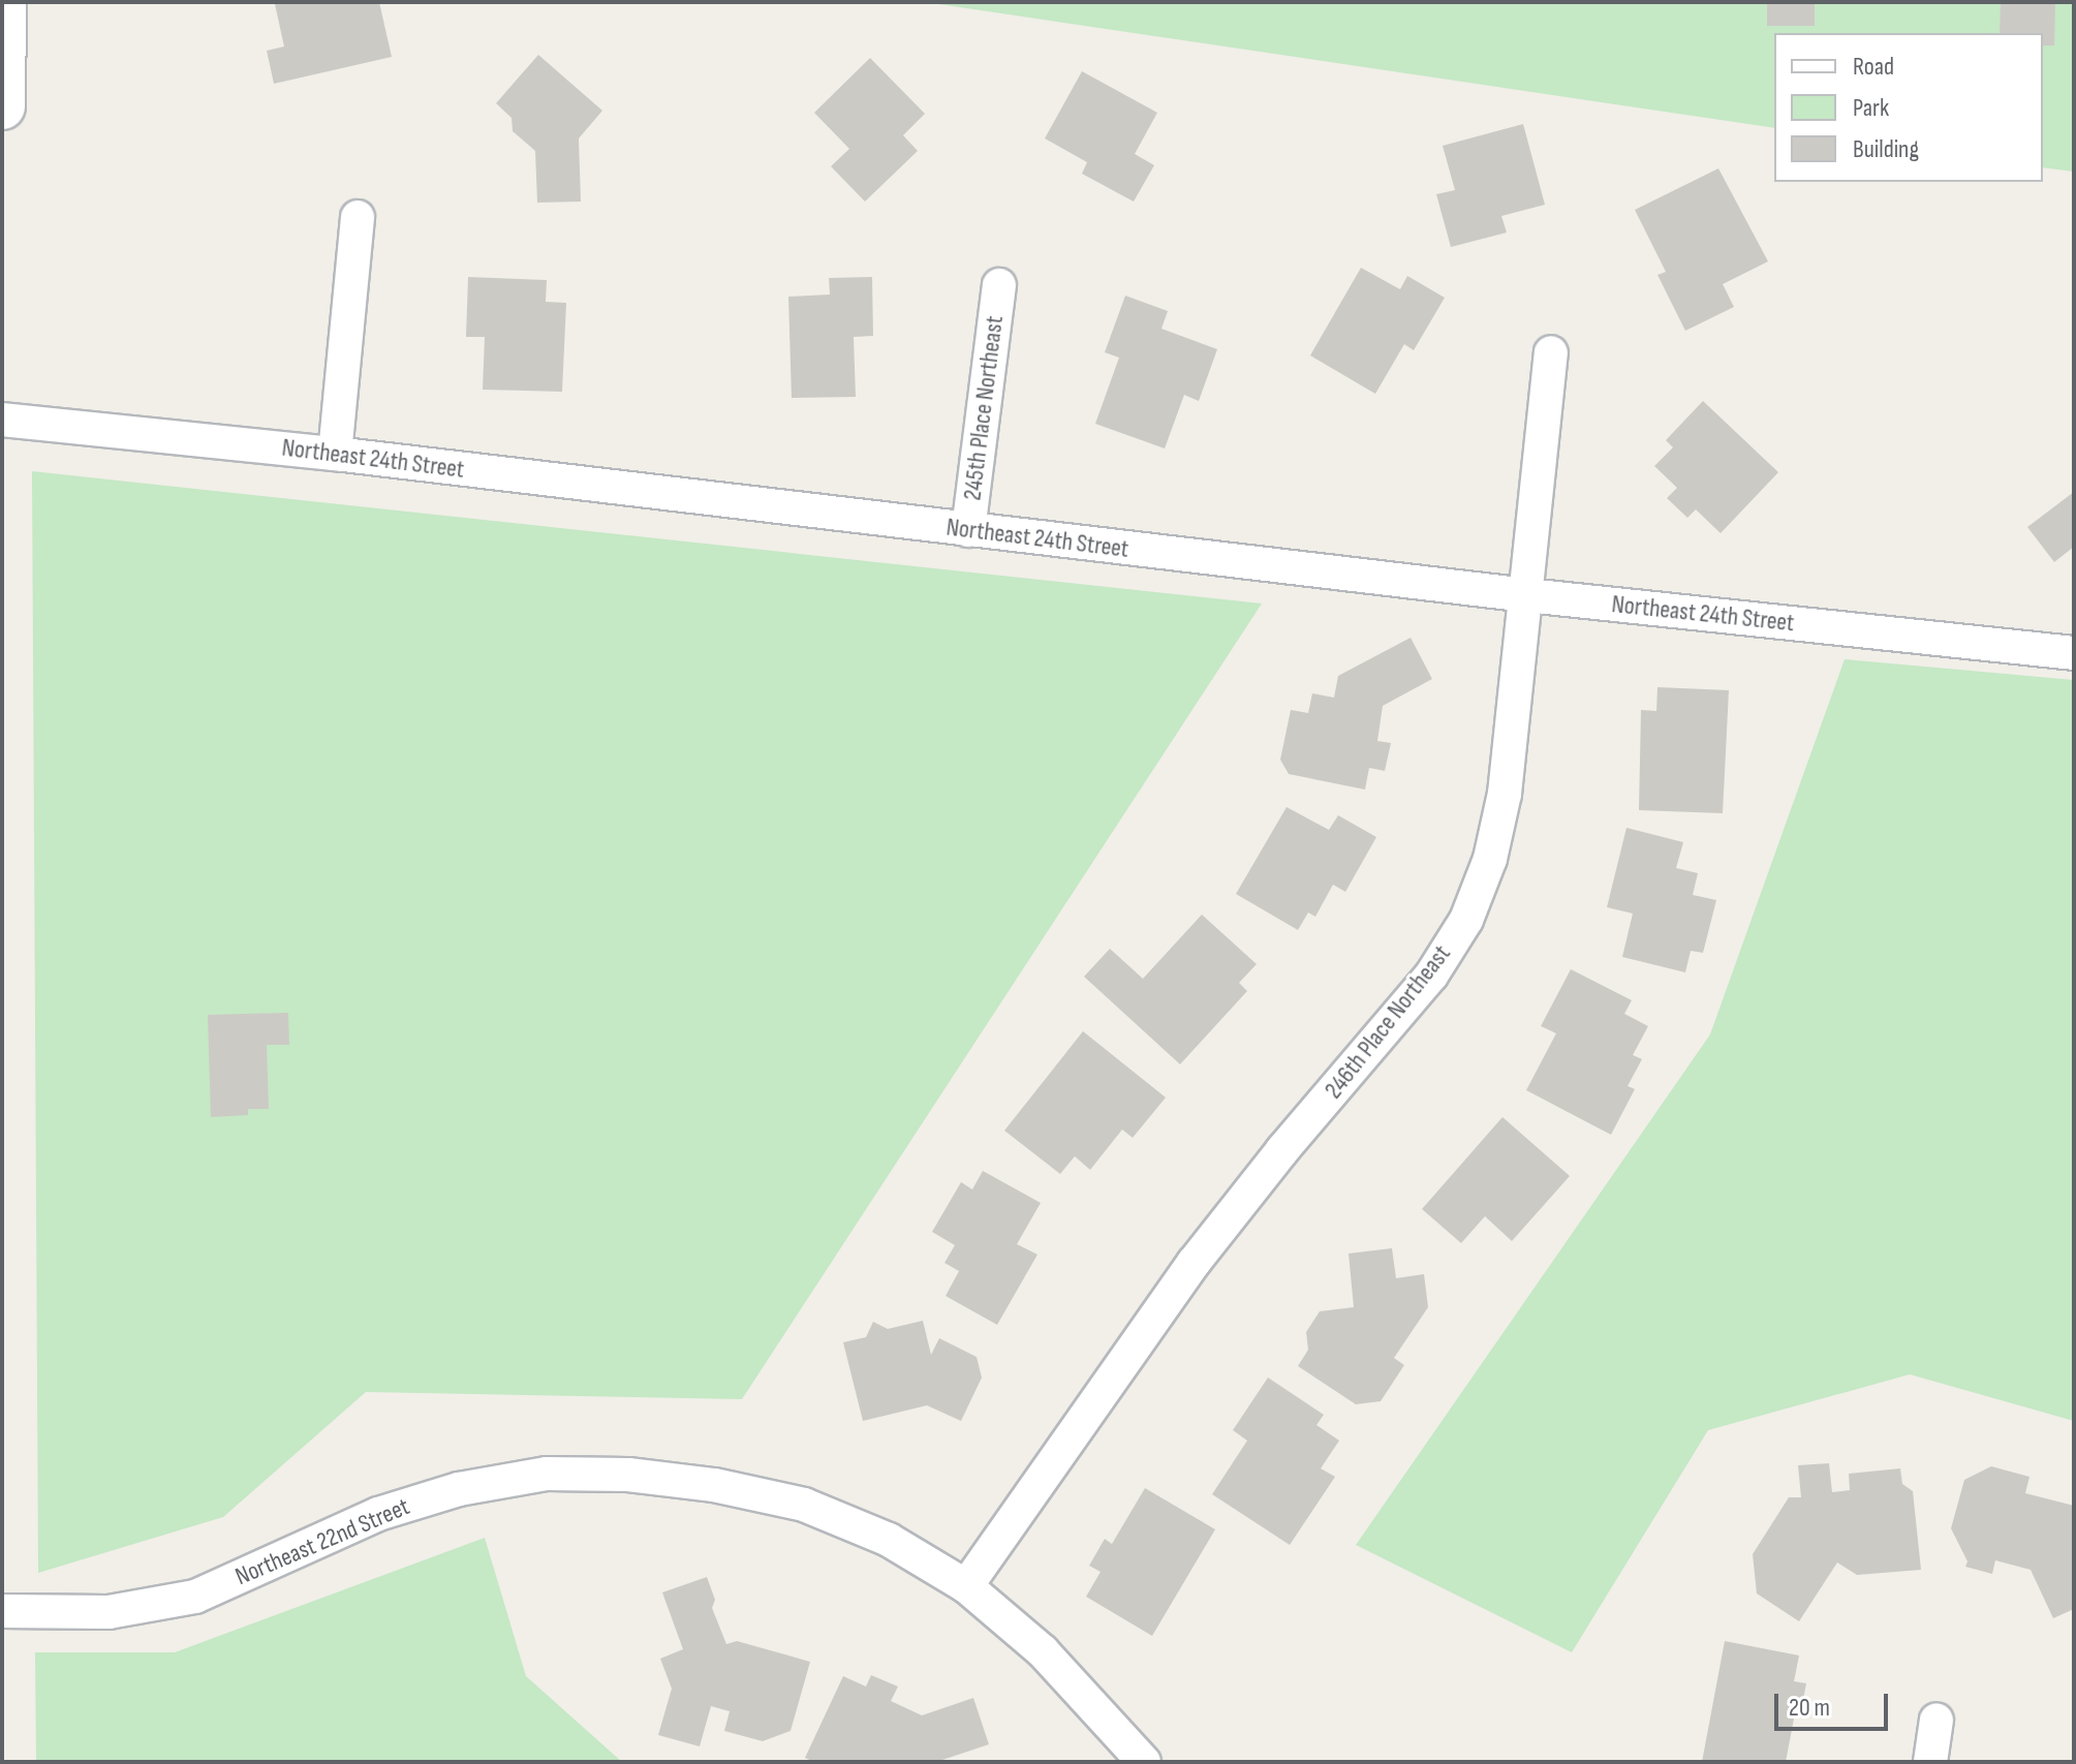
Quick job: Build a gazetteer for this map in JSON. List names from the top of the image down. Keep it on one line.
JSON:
{"streets":{"street":["245th Place Northeast","Northeast 24th Street","246th Place Northeast","Northeast 22nd Street"]},"crossings":[["245th Place Northeast","Northeast 24th Street"],["Northeast 24th Street","246th Place Northeast"],["246th Place Northeast","Northeast 22nd Street"]],"legend":["Road","Park","Building"],"scale_bar":"20 m"}
